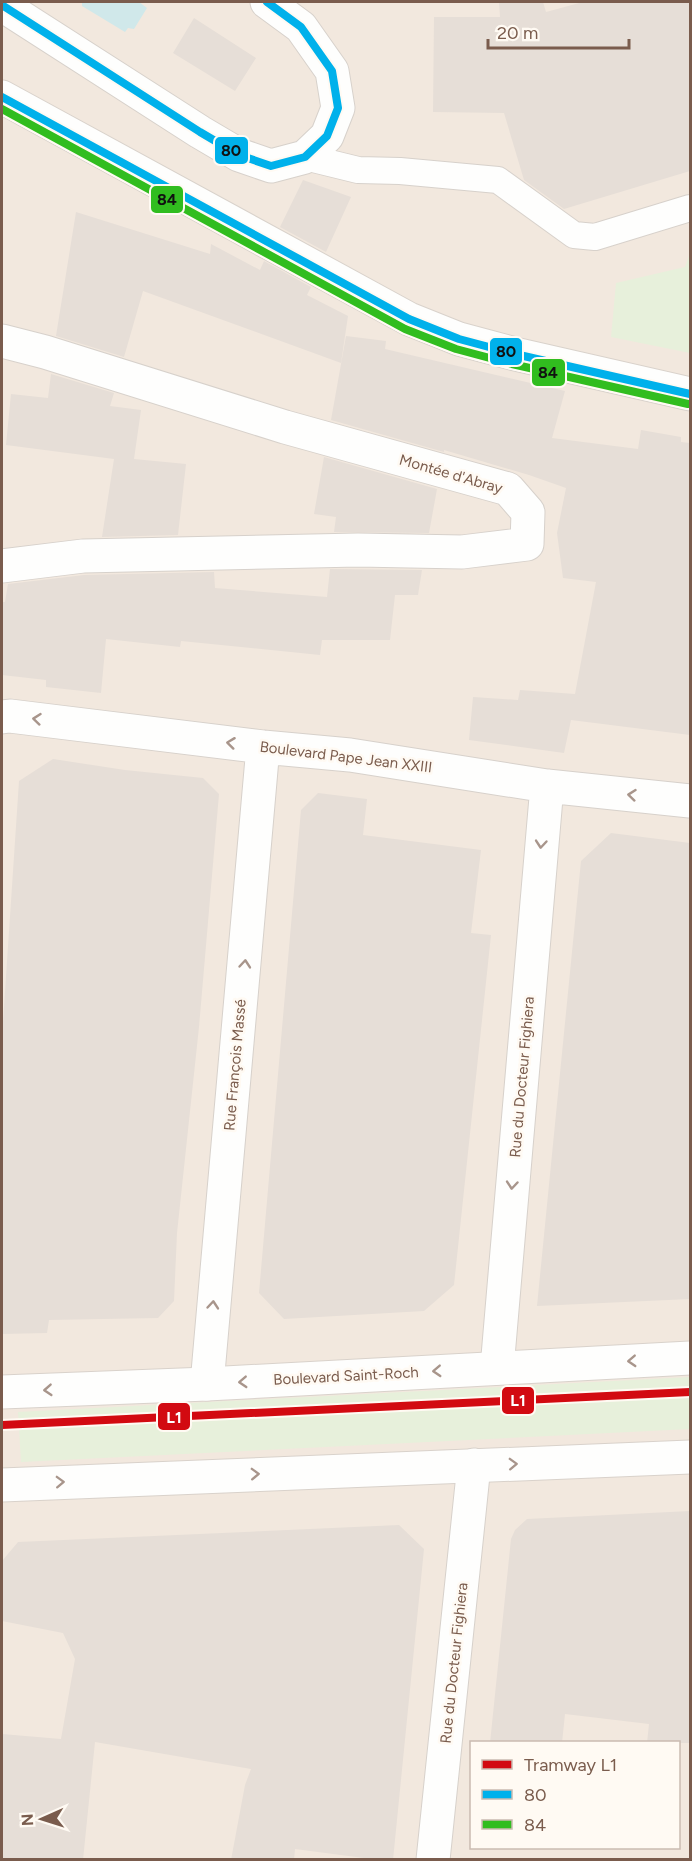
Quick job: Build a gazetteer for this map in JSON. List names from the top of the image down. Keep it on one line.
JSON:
{"streets":{"street":["Montée d'Abray","Boulevard Pape Jean XXIII","Rue François Massé","Rue du Docteur Fighiera","Boulevard Saint-Roch"]},"crossings":[["Boulevard Pape Jean XXIII","Rue François Massé"],["Boulevard Pape Jean XXIII","Rue du Docteur Fighiera"],["Rue François Massé","Boulevard Saint-Roch"],["Rue du Docteur Fighiera","Boulevard Saint-Roch"]],"one_way":["Boulevard Pape Jean XXIII","Rue François Massé","Rue du Docteur Fighiera"],"lines":["transit line 80","transit line 84","tram line L1"],"legend":["Tramway L1","80","84"],"scale_bar":"20 m","north":"left"}
